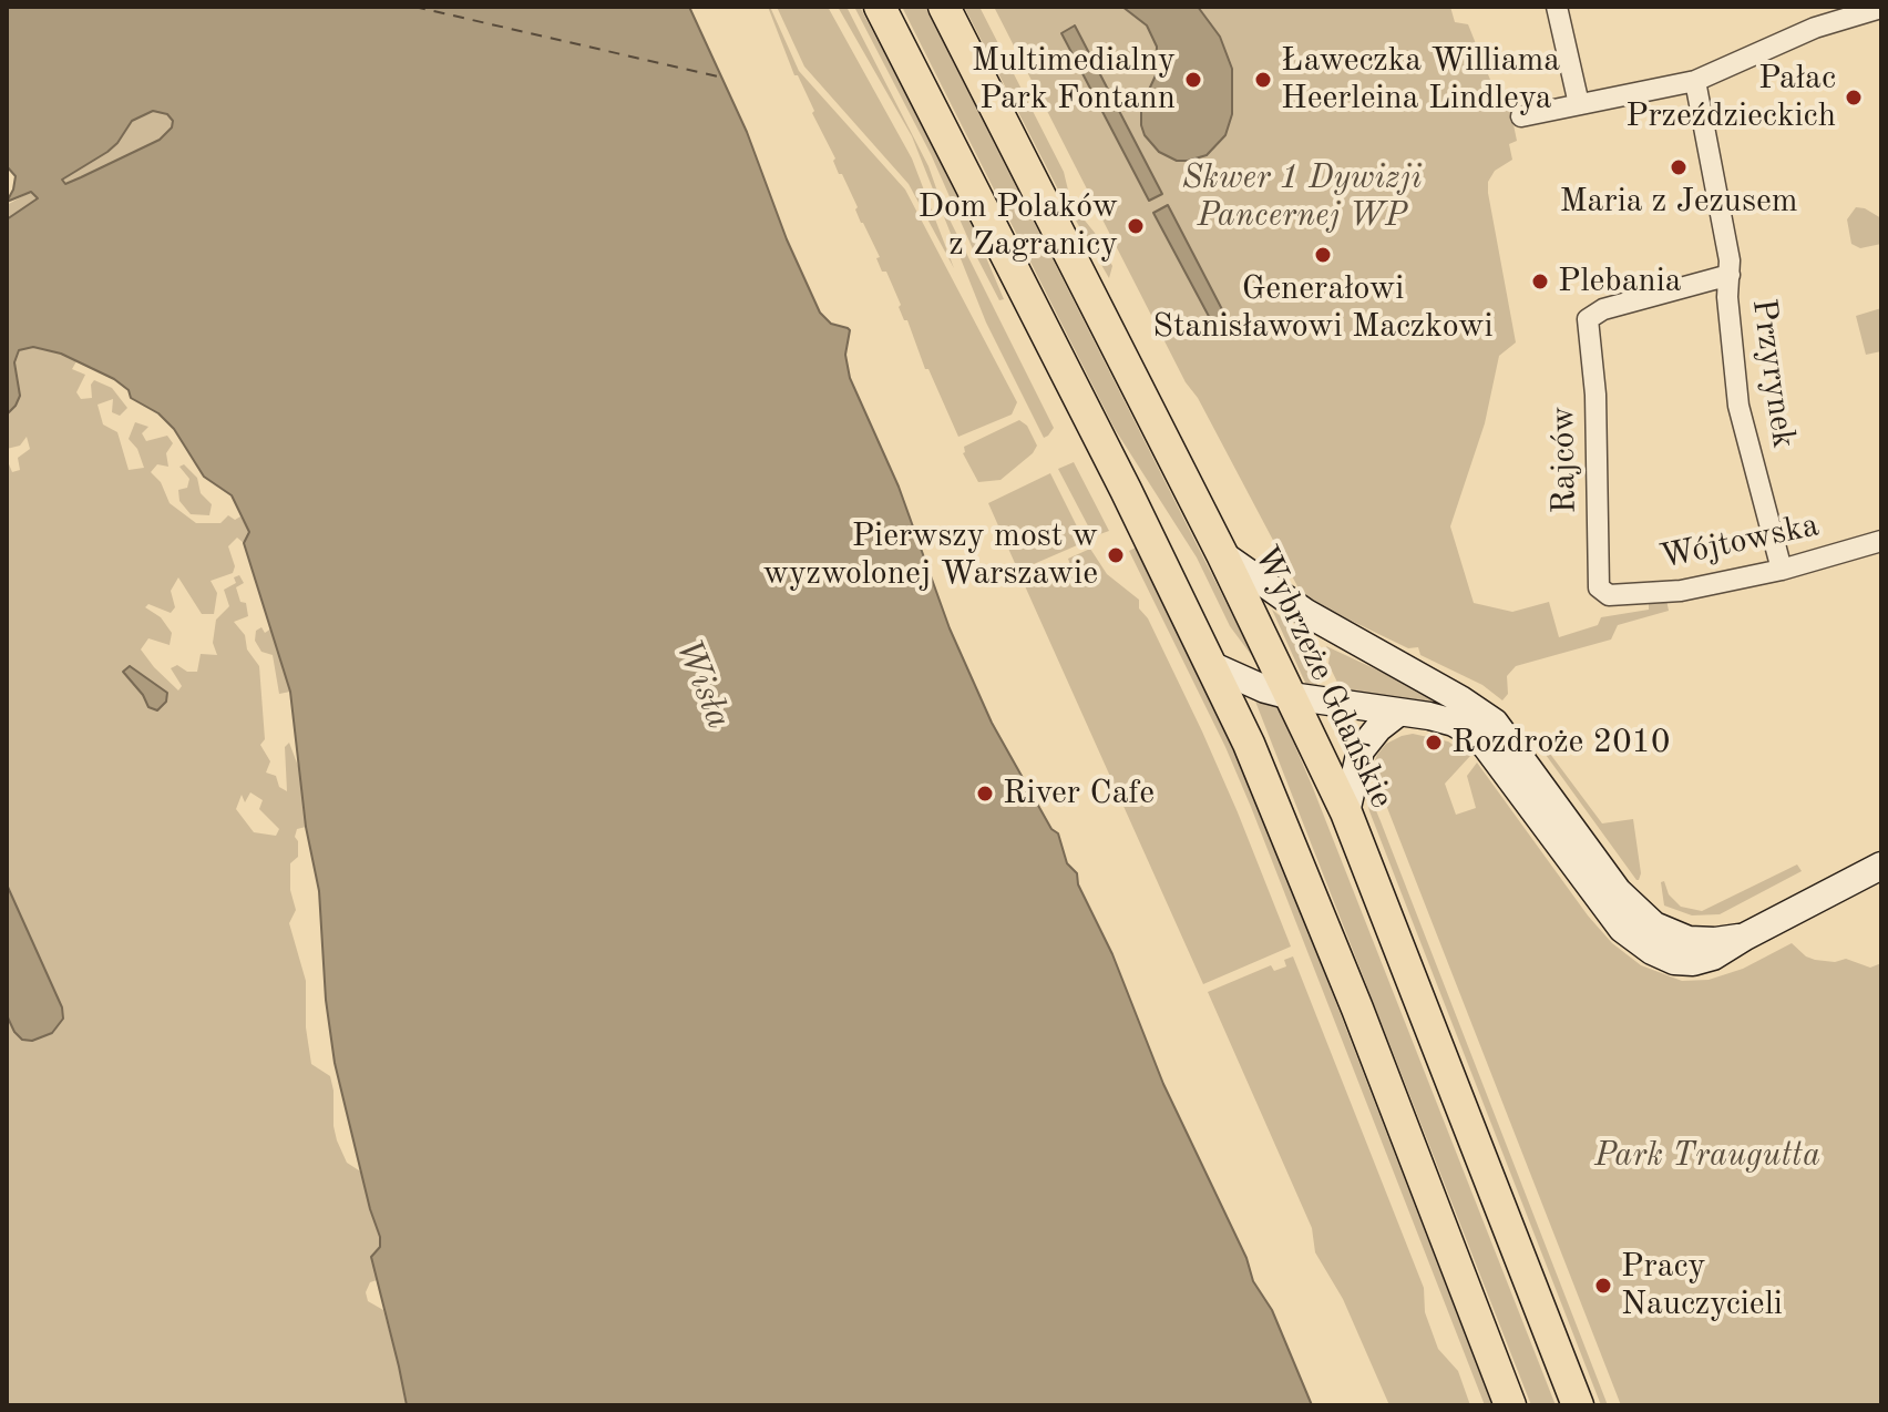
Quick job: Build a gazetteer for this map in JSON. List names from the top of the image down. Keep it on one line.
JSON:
{"streets":{"main road":["Wybrzeże Gdańskie"],"street":["Przyrynek","Rajców","Wójtowska"]},"crossings":[["Przyrynek","Rajców"],["Przyrynek","Wójtowska"],["Rajców","Wójtowska"]],"water":["Wisła"],"parks":["Skwer 1 Dywizji Pancernej WP","Park Traugutta"],"places":["Multimedialny Park Fontann","Ławeczka Williama Heerleina Lindleya","Pałac Przeździeckich","Maria z Jezusem","Dom Polaków z Zagranicy","Generałowi Stanisławowi Maczkowi","Plebania","Pierwszy most w wyzwolonej Warszawie","Rozdroże 2010","River Cafe","Pracy Nauczycieli"]}
